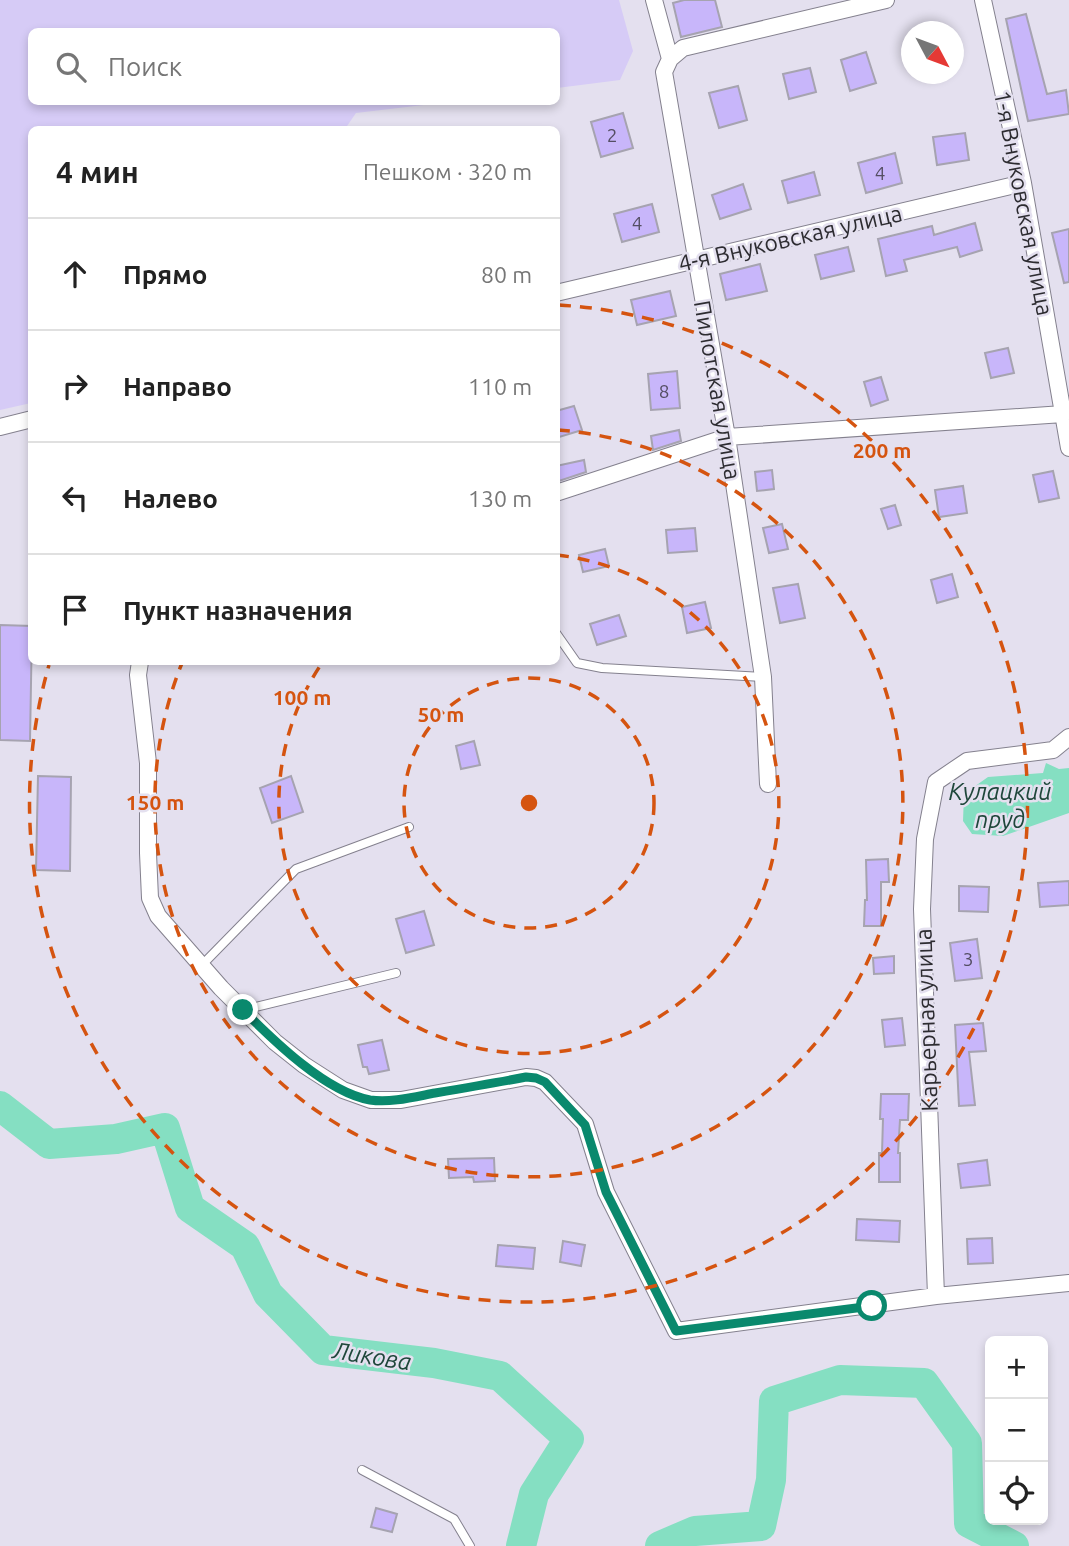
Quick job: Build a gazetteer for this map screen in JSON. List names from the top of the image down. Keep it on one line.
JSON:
{"streets":{"street":["1-я Внуковская улица","4-я Внуковская улица","Пилотская улица","Карьерная улица"]},"crossings":[["1-я Внуковская улица","4-я Внуковская улица"],["4-я Внуковская улица","Пилотская улица"]],"water":["Кулацкий пруд","Ликова"],"house_numbers":["2","4","4","8","3"],"north":"bottom right","page":{"search":"Поиск","heading":["4 мин","Пешком · 320 m"],"list":[["Прямо","80 m"],["Направо","110 m"],["Налево","130 m"],"Пункт назначения"],"map_buttons":["+","−"]},"rings":["200 m","100 m","50 m","150 m"]}
